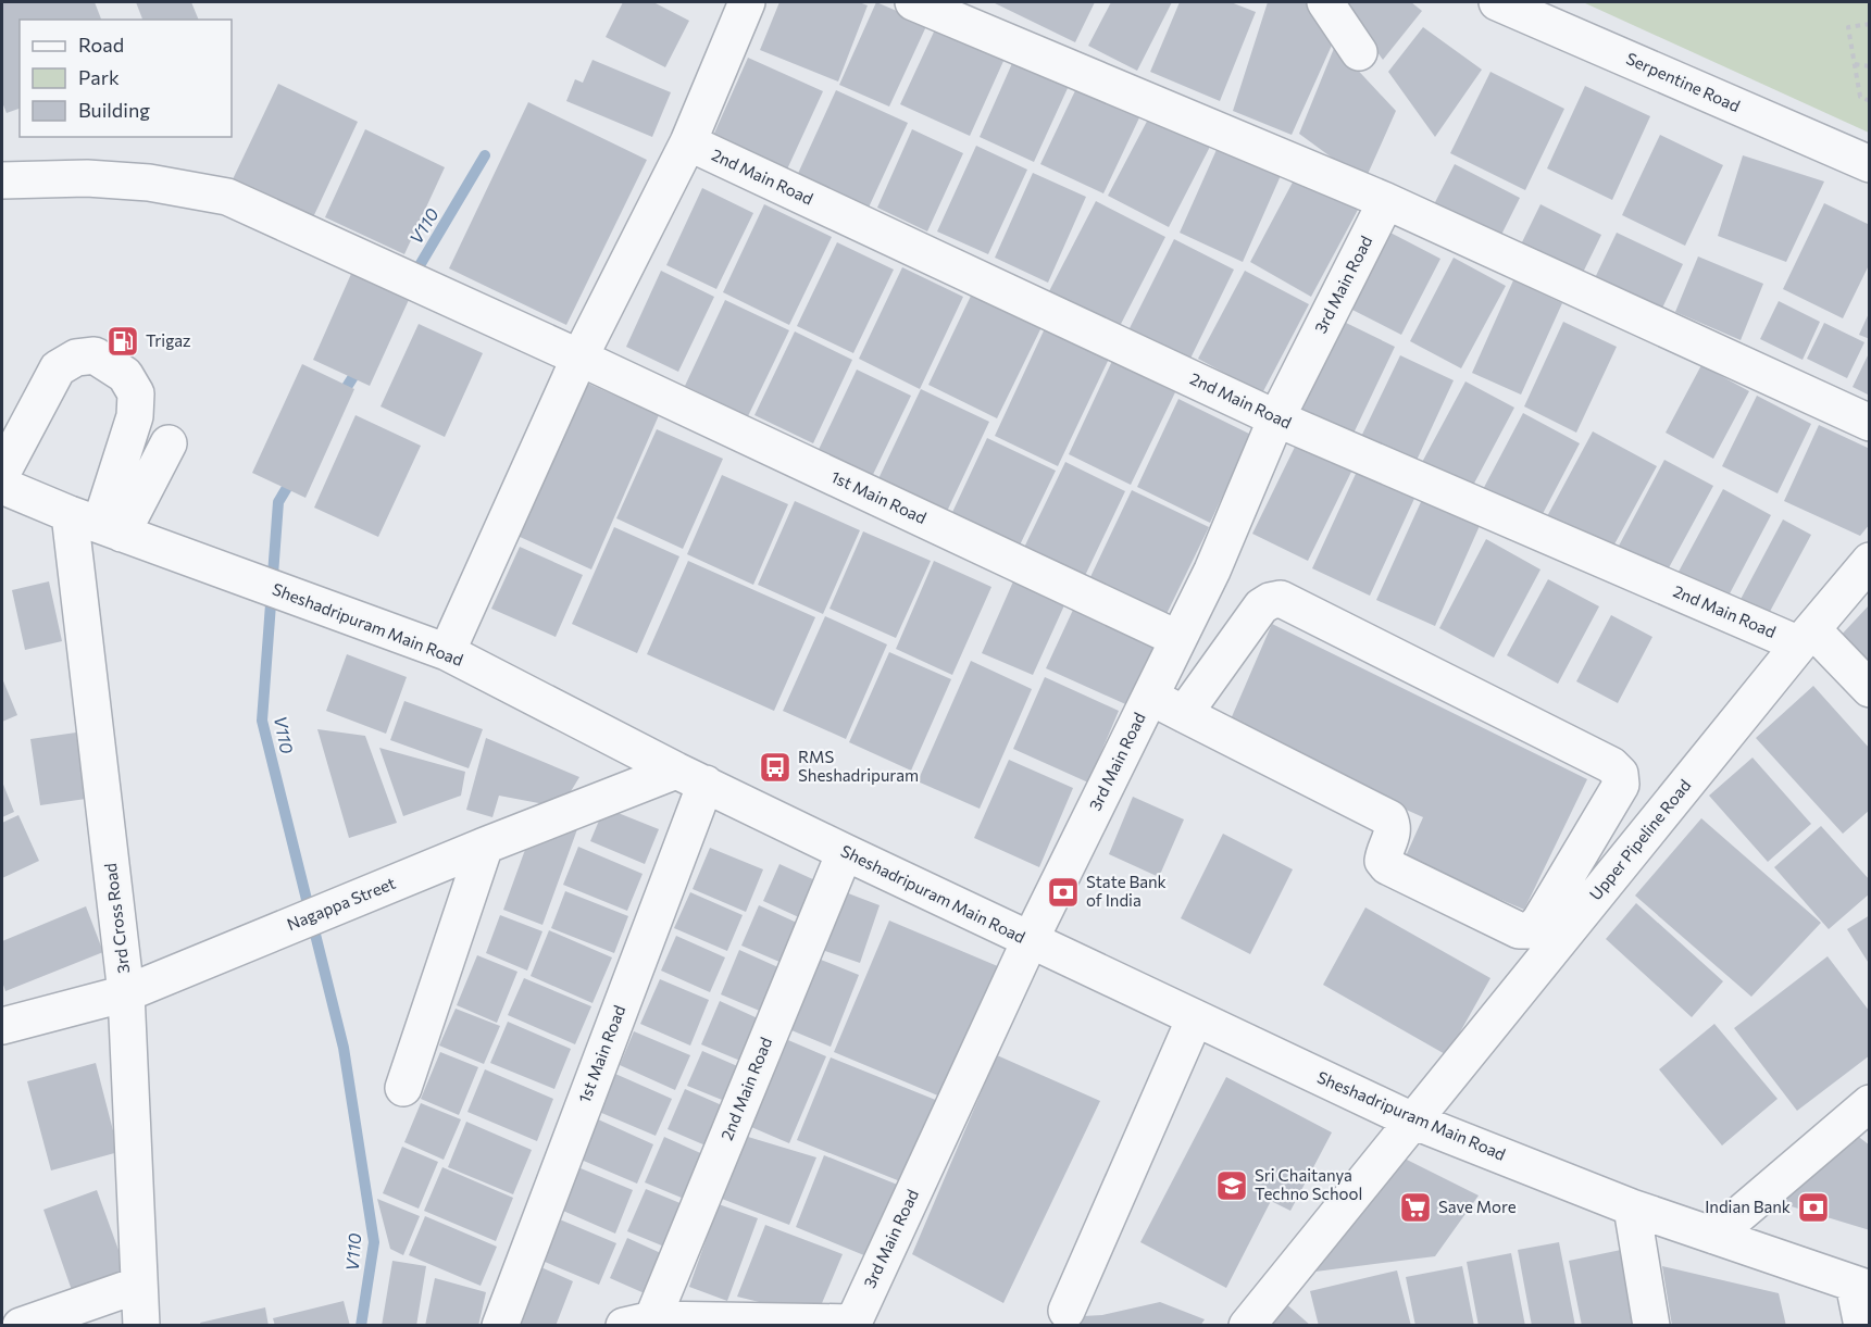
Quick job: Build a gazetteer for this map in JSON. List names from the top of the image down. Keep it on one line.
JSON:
{"streets":{"street":["Serpentine Road","2nd Main Road","3rd Main Road","1st Main Road","Sheshadripuram Main Road","Upper Pipeline Road","Nagappa Street","3rd Cross Road"]},"crossings":[["2nd Main Road","3rd Main Road"],["2nd Main Road","Sheshadripuram Main Road"],["2nd Main Road","Upper Pipeline Road"],["3rd Main Road","1st Main Road"],["3rd Main Road","Sheshadripuram Main Road"],["1st Main Road","Sheshadripuram Main Road"],["1st Main Road","Nagappa Street"],["Sheshadripuram Main Road","Upper Pipeline Road"],["Sheshadripuram Main Road","Nagappa Street"],["Sheshadripuram Main Road","3rd Cross Road"],["Nagappa Street","3rd Cross Road"]],"water":["V110"],"places":{"fuel station":["Trigaz"],"bus stop":["RMS Sheshadripuram"],"bank":["State Bank of India","Indian Bank"],"school or university":["Sri Chaitanya Techno School"],"supermarket":["Save More"]},"legend":["Road","Park","Building"]}
